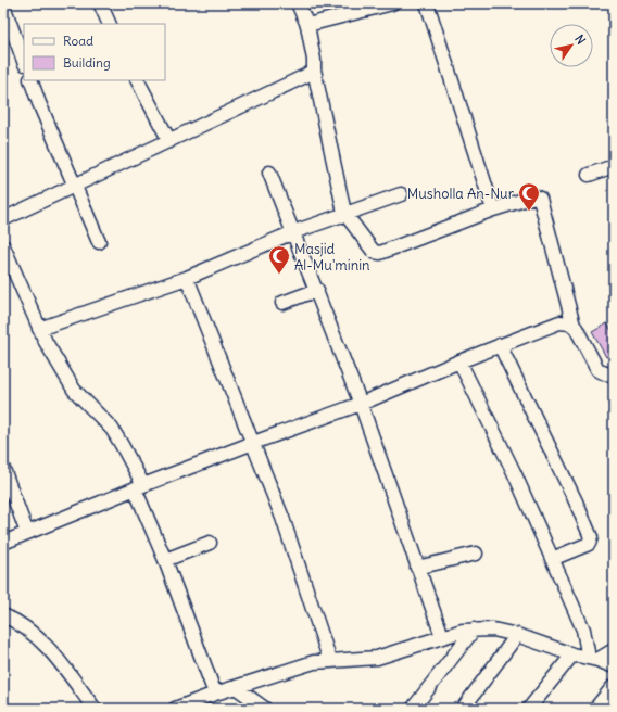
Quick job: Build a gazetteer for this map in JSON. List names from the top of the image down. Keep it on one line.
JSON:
{"places":{"mosque":["Musholla An-Nur","Masjid Al-Mu'minin"]},"legend":["Road","Building"],"north":"top right"}
